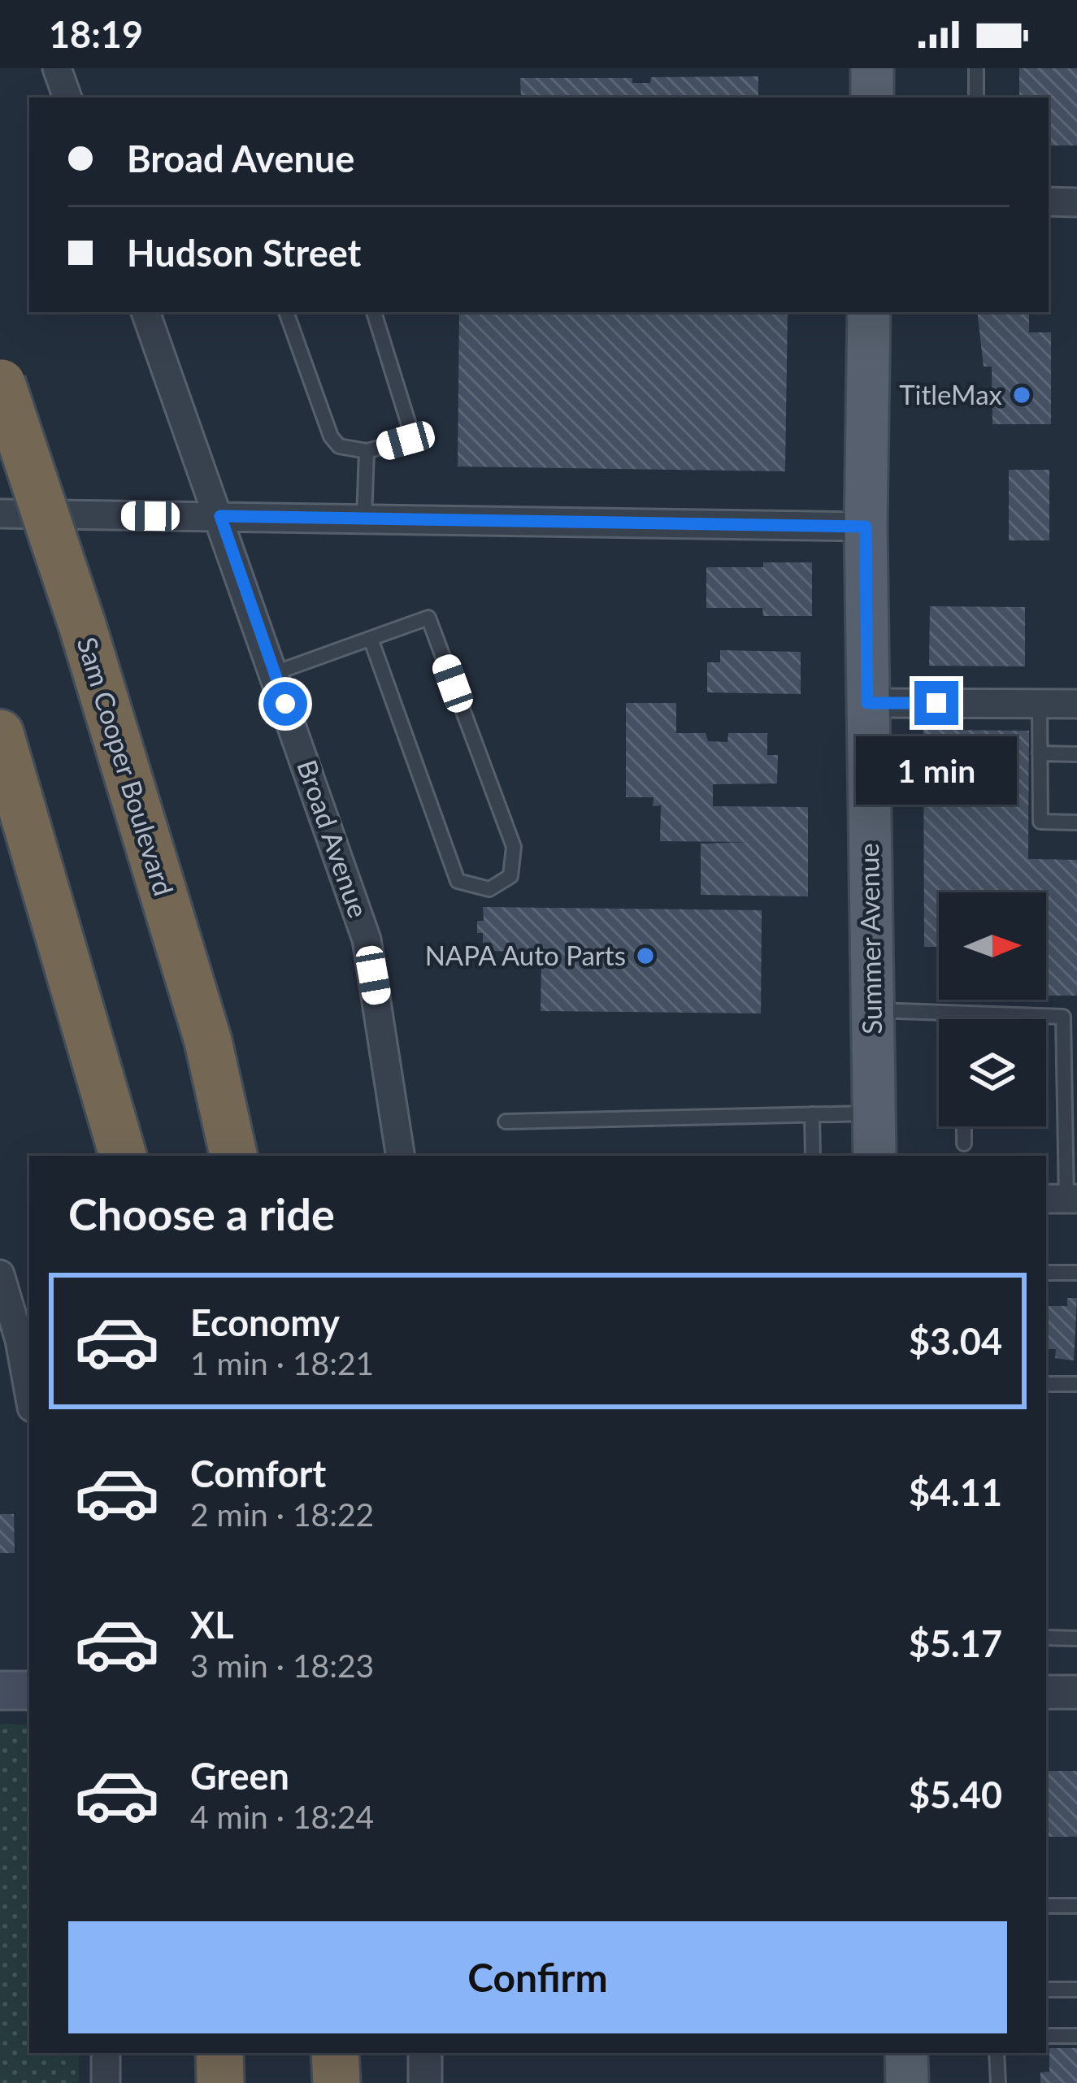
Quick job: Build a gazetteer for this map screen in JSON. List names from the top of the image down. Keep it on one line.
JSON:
{"streets":{"highway":["Sam Cooper Boulevard"],"main road":["Summer Avenue"],"street":["Broad Avenue"]},"places":["TitleMax","NAPA Auto Parts"],"north":"right","page":{"status":"18:19","banner":["Broad Avenue","Hudson Street"],"bubble":"1 min","heading":"Choose a ride","list":[{"name":"Economy","note":"1 min · 18:21","value":"$3.04"},{"name":"Comfort","note":"2 min · 18:22","value":"$4.11"},{"name":"XL","note":"3 min · 18:23","value":"$5.17"},{"name":"Green","note":"4 min · 18:24","value":"$5.40"}],"buttons":"Confirm"}}
